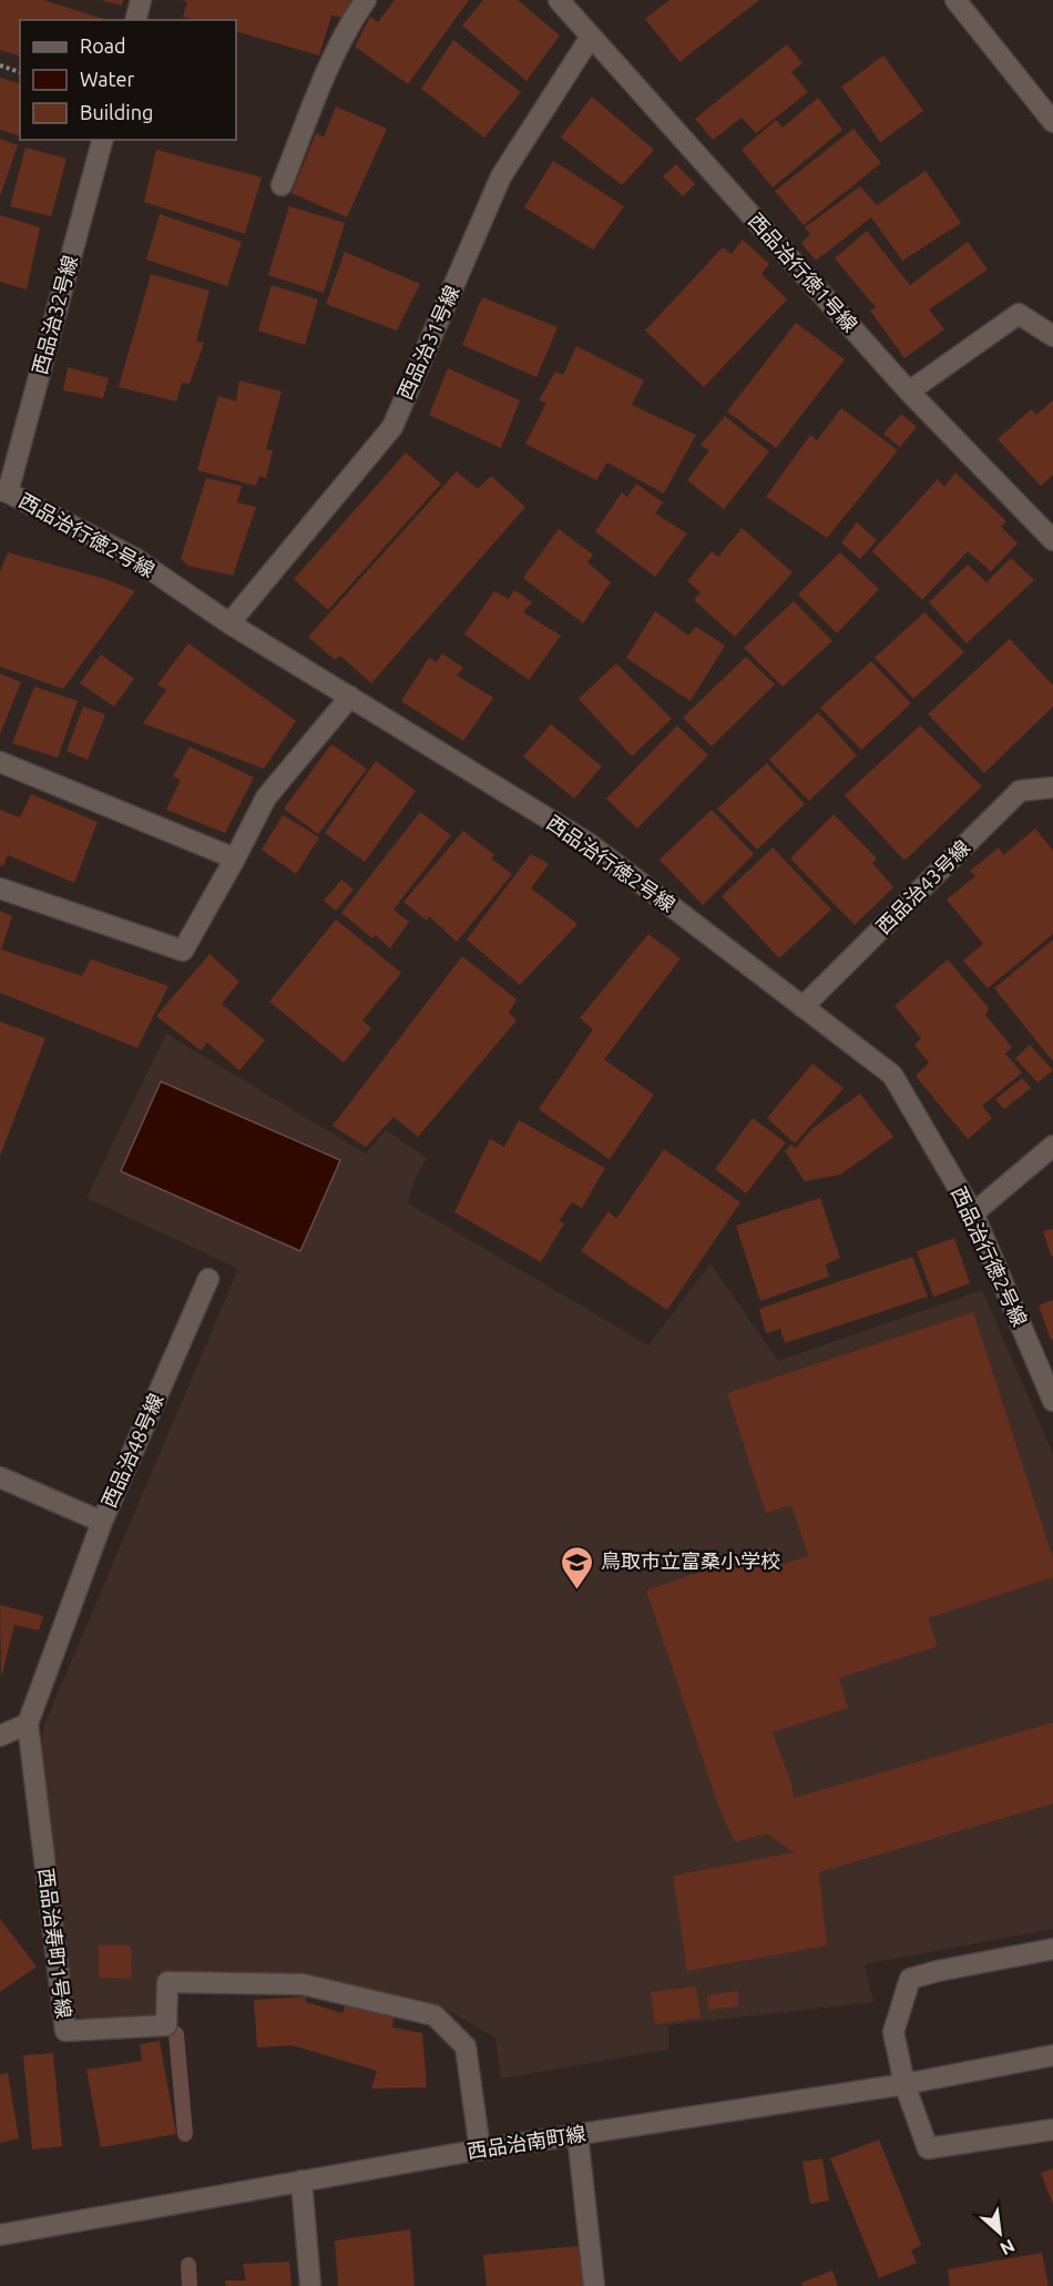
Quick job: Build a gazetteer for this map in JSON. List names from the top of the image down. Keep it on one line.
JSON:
{"streets":{"street":["西品治行徳1号線","西品治32号線","西品治31号線","西品治行徳2号線","西品治43号線","西品治48号線","西品治寿町1号線","西品治南町線"]},"crossings":[["西品治行徳1号線","西品治31号線"],["西品治32号線","西品治行徳2号線"],["西品治31号線","西品治行徳2号線"],["西品治行徳2号線","西品治43号線"],["西品治寿町1号線","西品治南町線"]],"places":{"school or university":["鳥取市立富桑小学校"]},"legend":["Road","Water","Building"],"north":"bottom right"}
